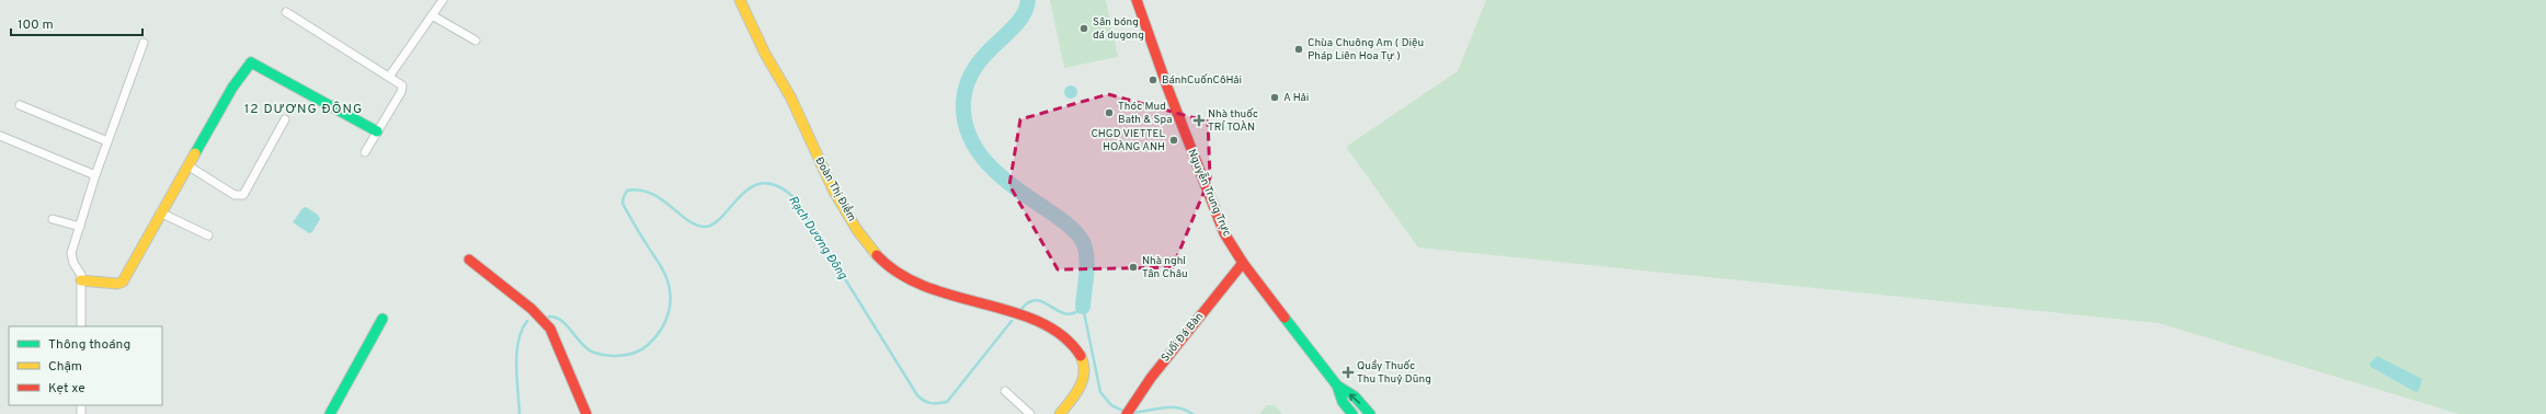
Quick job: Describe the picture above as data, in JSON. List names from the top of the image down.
{
  "streets": {
    "street": ["Đoàn Thị Điểm", "Nguyễn Trung Trực", "Suối Đá Bàn"]
  },
  "crossings": [
    ["Nguyễn Trung Trực", "Suối Đá Bàn"]
  ],
  "districts": ["12 DƯƠNG ĐÔNG"],
  "water": ["Rạch Dương Đông"],
  "places": {
    "other": [
      "Sân bóng đá dugong",
      "Chùa Chuông Am ( Diệu Pháp Liên Hoa Tự )",
      "BánhCuốnCôHải",
      "A Hải",
      "Thóc Mud Bath & Spa",
      "CHGD VIETTEL HOÀNG ANH",
      "Nhà nghỉ Tân Châu"
    ],
    "health": ["Nhà thuốc TRÍ TOÀN", "Quầy Thuốc Thu Thuỷ Dũng"]
  },
  "legend": ["Thông thoáng", "Chậm", "Kẹt xe"],
  "scale_bar": "100 m"
}
